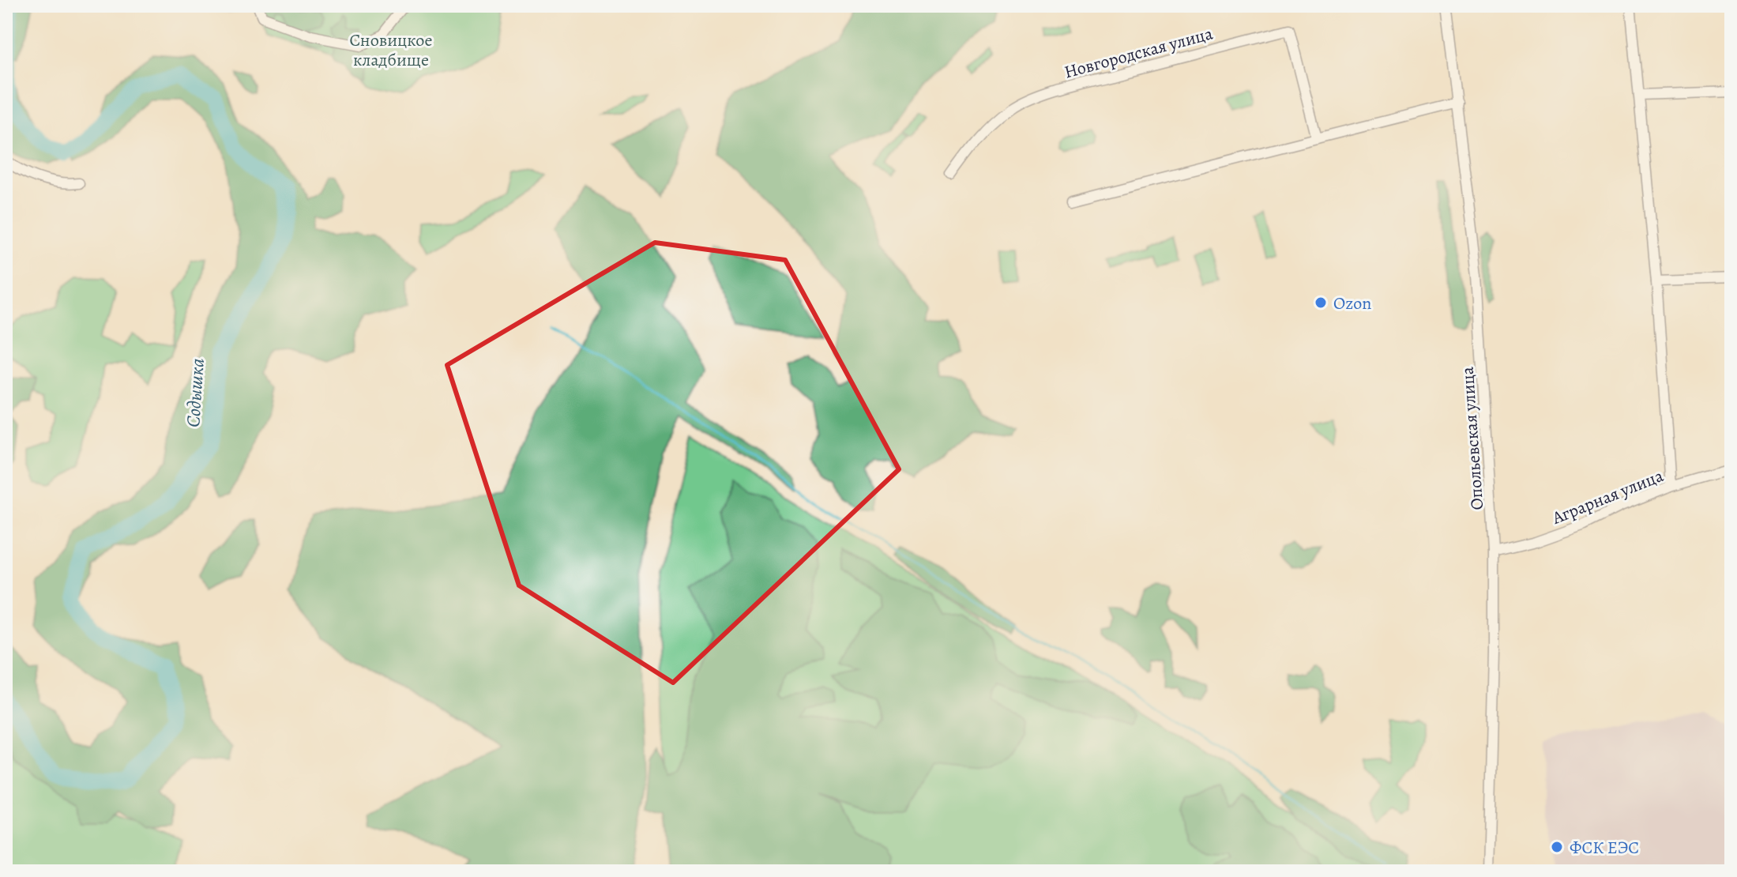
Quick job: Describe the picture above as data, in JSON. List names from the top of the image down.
{
  "streets": {
    "street": ["Новгородская улица", "Опольевская улица", "Аграрная улица"]
  },
  "crossings": [
    ["Опольевская улица", "Аграрная улица"]
  ],
  "water": ["Содышка"],
  "parks": ["Сновицкое кладбище"],
  "places": ["Ozon", "ФСК ЕЭС"]
}
